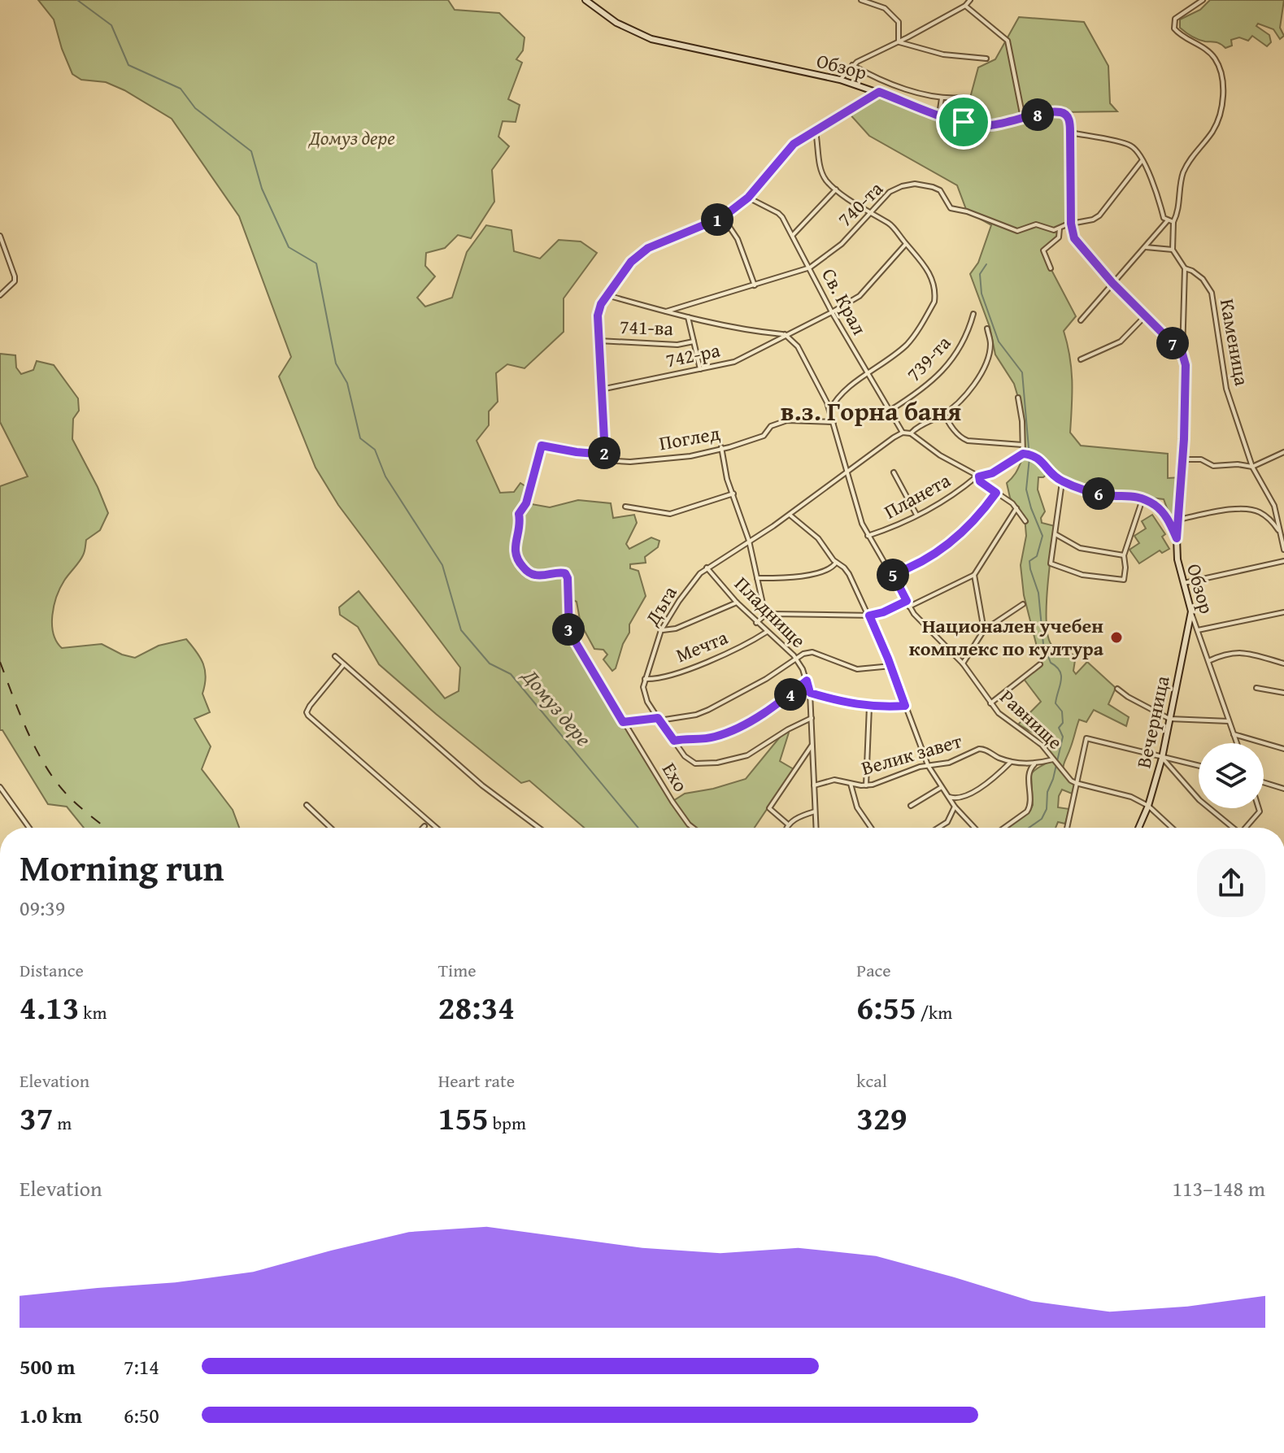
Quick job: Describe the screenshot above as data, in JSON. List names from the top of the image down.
{
  "streets": {
    "street": [
      "Обзор",
      "740-та",
      "Св. Крал",
      "741-ва",
      "Каменица",
      "742-ра",
      "739-та",
      "Поглед",
      "Планета",
      "Дъга",
      "Пладнище",
      "Мечта",
      "Равнище",
      "Вечерница",
      "Велик завет",
      "Ехо"
    ]
  },
  "crossings": [
    ["Обзор", "Вечерница"],
    ["740-та", "Св. Крал"],
    ["Св. Крал", "742-ра"],
    ["Св. Крал", "739-та"],
    ["Св. Крал", "Дъга"],
    ["742-ра", "Равнище"],
    ["Поглед", "Равнище"],
    ["Поглед", "Ехо"],
    ["Планета", "Равнище"],
    ["Дъга", "Пладнище"],
    ["Дъга", "Мечта"],
    ["Дъга", "Равнище"],
    ["Пладнище", "Мечта"],
    ["Пладнище", "Велик завет"],
    ["Равнище", "Велик завет"]
  ],
  "districts": ["в.з. Горна баня"],
  "water": ["Домуз дере"],
  "parks": ["Домуз дере"],
  "places": ["Национален учебен комплекс по култура"],
  "page": {
    "pins": [
      "8",
      "1",
      "7",
      "2",
      "6",
      "5",
      "3",
      "4"
    ],
    "heading": ["Morning run", "09:39"],
    "stats": [
      ["Distance", "4.13 km"],
      ["Time", "28:34"],
      ["Pace", "6:55 /km"],
      ["Elevation", "37 m"],
      ["Heart rate", "155 bpm"],
      ["kcal", "329"]
    ],
    "chart": ["Elevation", "113–148 m"],
    "list": [
      {
        "name": "500 m",
        "note": "7:14"
      },
      {
        "name": "1.0 km",
        "note": "6:50"
      }
    ]
  }
}
